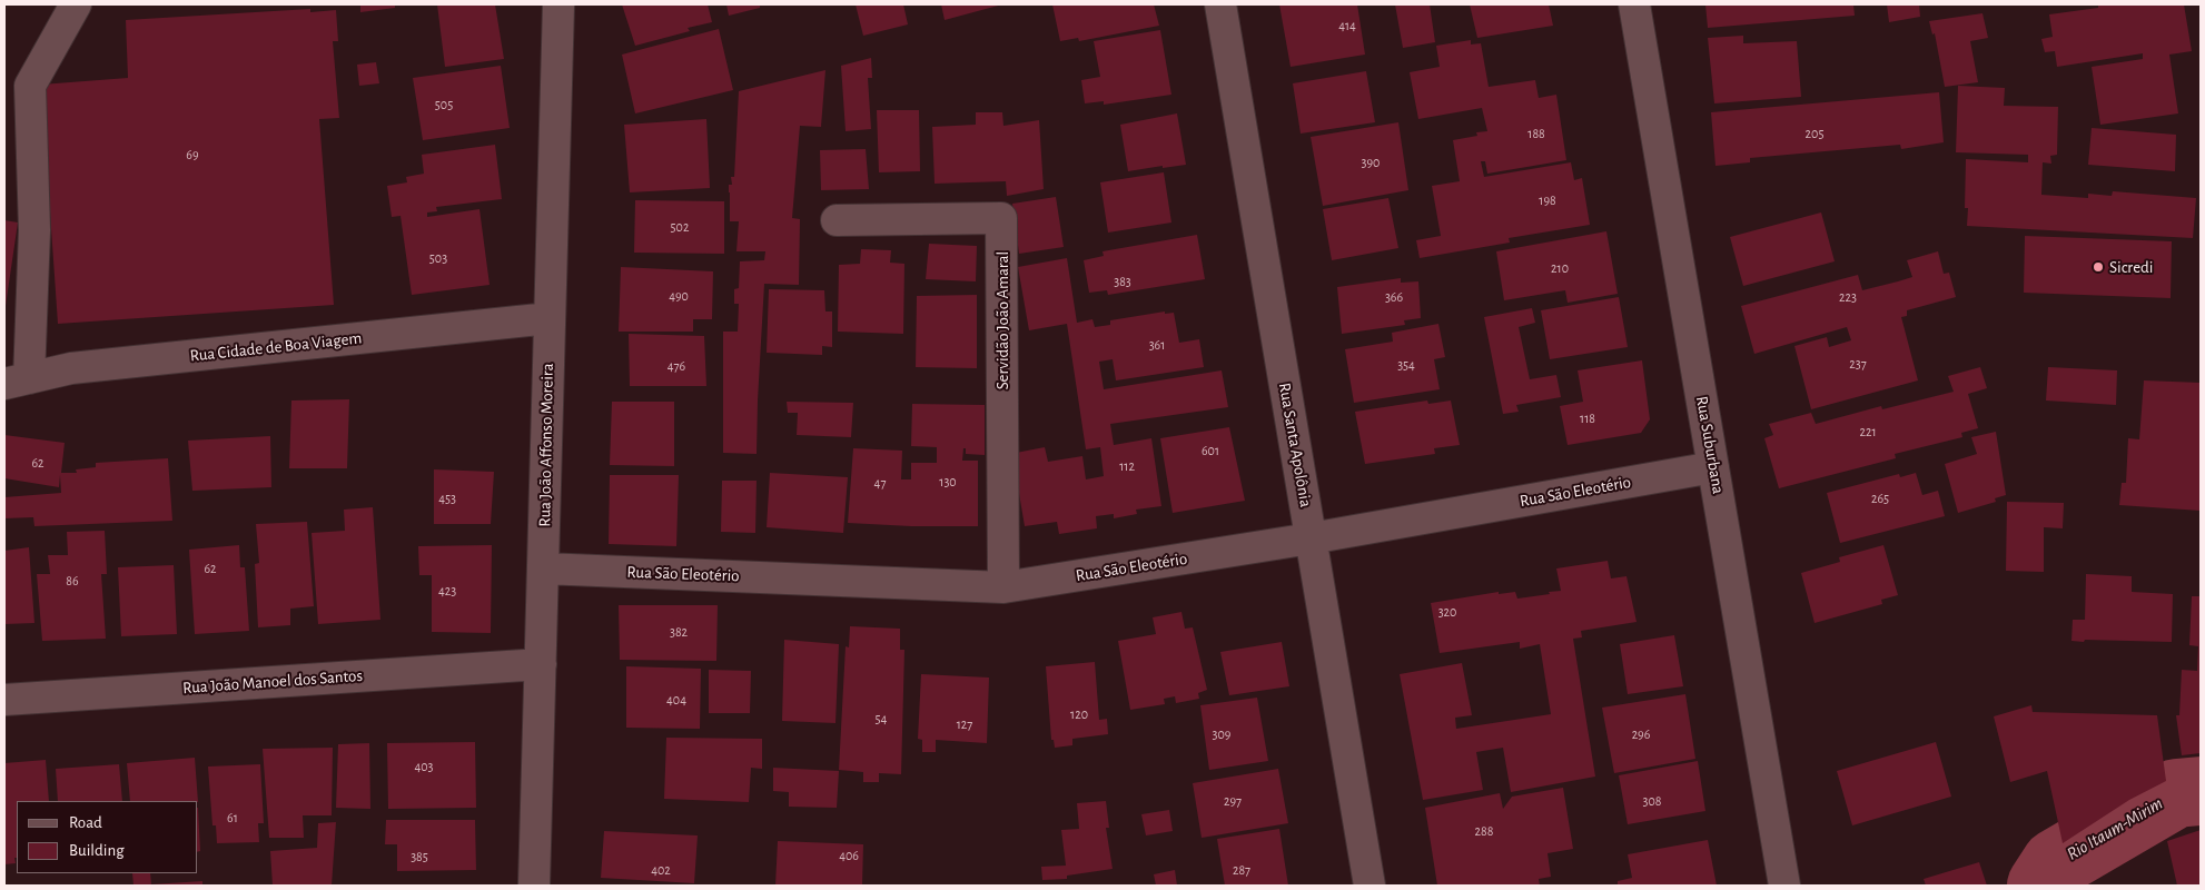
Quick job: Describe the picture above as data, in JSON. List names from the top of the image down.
{
  "streets": {
    "street": [
      "Servidão João Amaral",
      "Rua Cidade de Boa Viagem",
      "Rua João Affonso Moreira",
      "Rua Santa Apolônia",
      "Rua Suburbana",
      "Rua São Eleotério",
      "Rua João Manoel dos Santos"
    ]
  },
  "crossings": [
    ["Servidão João Amaral", "Rua São Eleotério"],
    ["Rua Cidade de Boa Viagem", "Rua João Affonso Moreira"],
    ["Rua João Affonso Moreira", "Rua São Eleotério"],
    ["Rua João Affonso Moreira", "Rua João Manoel dos Santos"],
    ["Rua Santa Apolônia", "Rua São Eleotério"],
    ["Rua Suburbana", "Rua São Eleotério"]
  ],
  "water": ["Rio Itaum-Mirim"],
  "places": ["Sicredi"],
  "house_numbers": [
    "414",
    "505",
    "188",
    "205",
    "69",
    "390",
    "198",
    "502",
    "503",
    "210",
    "383",
    "490",
    "366",
    "223",
    "361",
    "237",
    "354",
    "476",
    "118",
    "221",
    "601",
    "62",
    "112",
    "130",
    "47",
    "453",
    "265",
    "62",
    "86",
    "423",
    "320",
    "382",
    "404",
    "120",
    "54",
    "127",
    "309",
    "296",
    "403",
    "297",
    "308",
    "61",
    "288",
    "406",
    "385",
    "402",
    "287"
  ],
  "legend": ["Road", "Building"]
}
